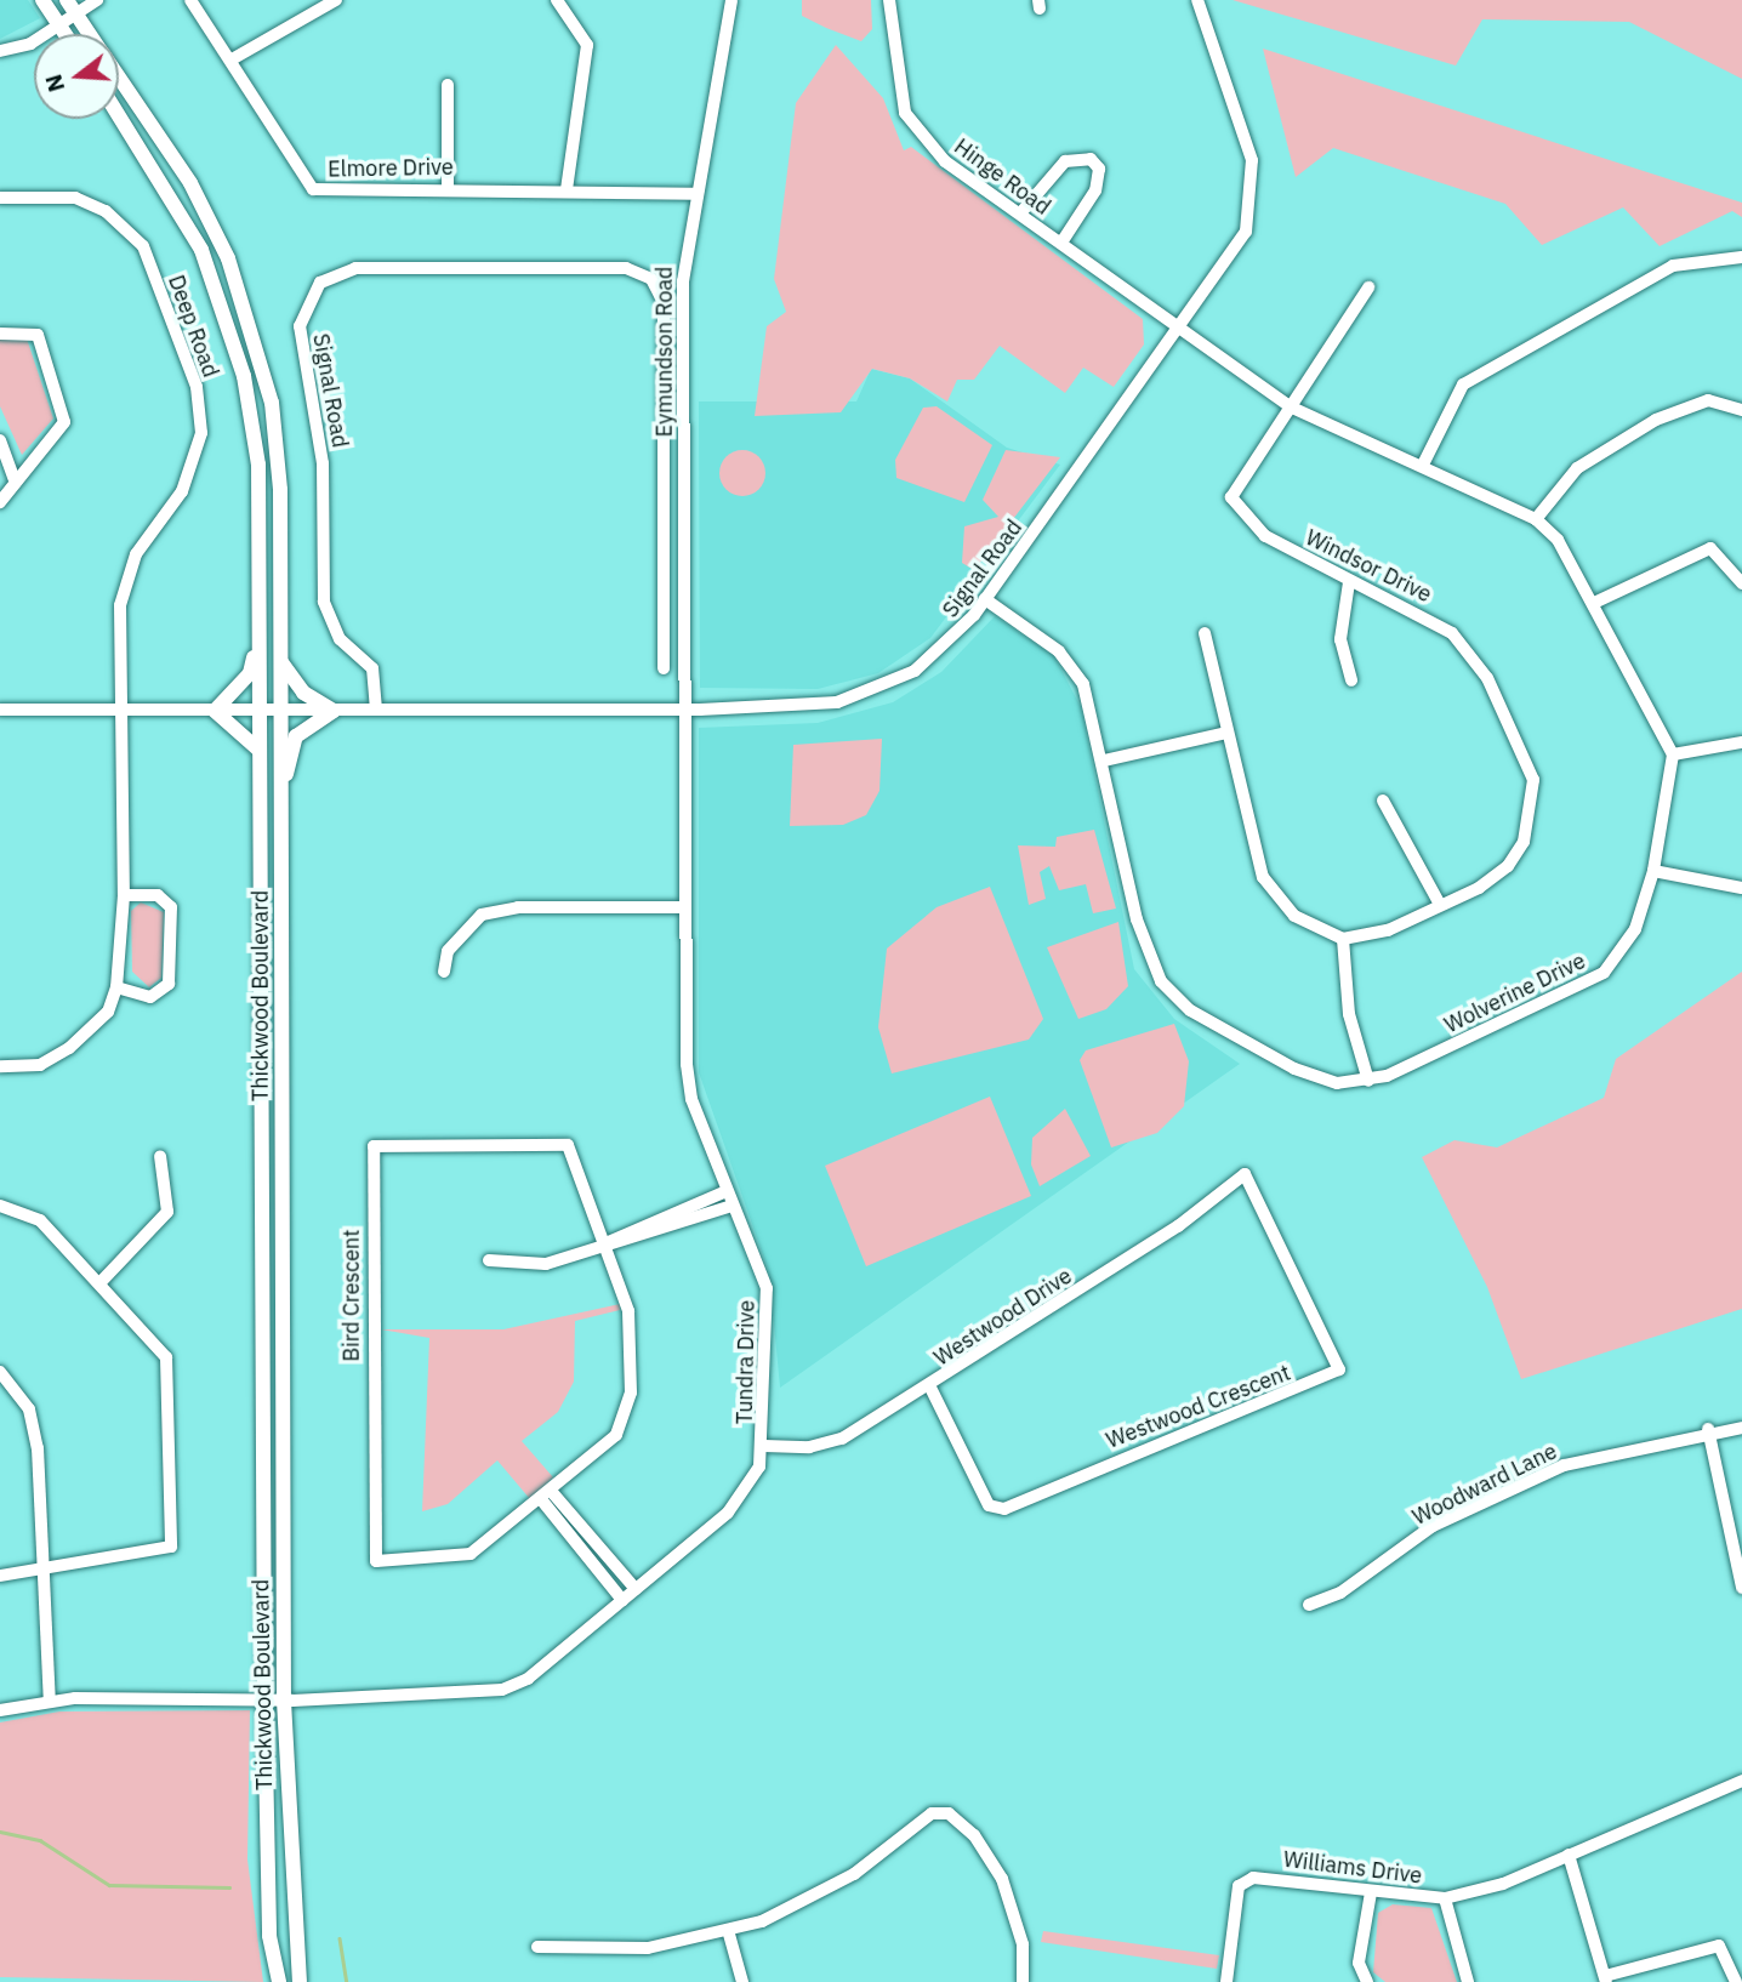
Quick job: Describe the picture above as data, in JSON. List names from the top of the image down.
{
  "streets": {
    "main road": ["Thickwood Boulevard"],
    "street": [
      "Elmore Drive",
      "Hinge Road",
      "Deep Road",
      "Eymundson Road",
      "Signal Road",
      "Windsor Drive",
      "Wolverine Drive",
      "Bird Crescent",
      "Westwood Drive",
      "Tundra Drive",
      "Westwood Crescent",
      "Woodward Lane",
      "Williams Drive"
    ]
  },
  "crossings": [
    ["Elmore Drive", "Eymundson Road"],
    ["Hinge Road", "Signal Road"],
    ["Deep Road", "Signal Road"],
    ["Eymundson Road", "Signal Road"],
    ["Eymundson Road", "Tundra Drive"],
    ["Signal Road", "Wolverine Drive"],
    ["Signal Road", "Thickwood Boulevard"],
    ["Signal Road", "Tundra Drive"],
    ["Thickwood Boulevard", "Tundra Drive"],
    ["Westwood Drive", "Tundra Drive"],
    ["Westwood Drive", "Westwood Crescent"]
  ],
  "north": "left"
}
